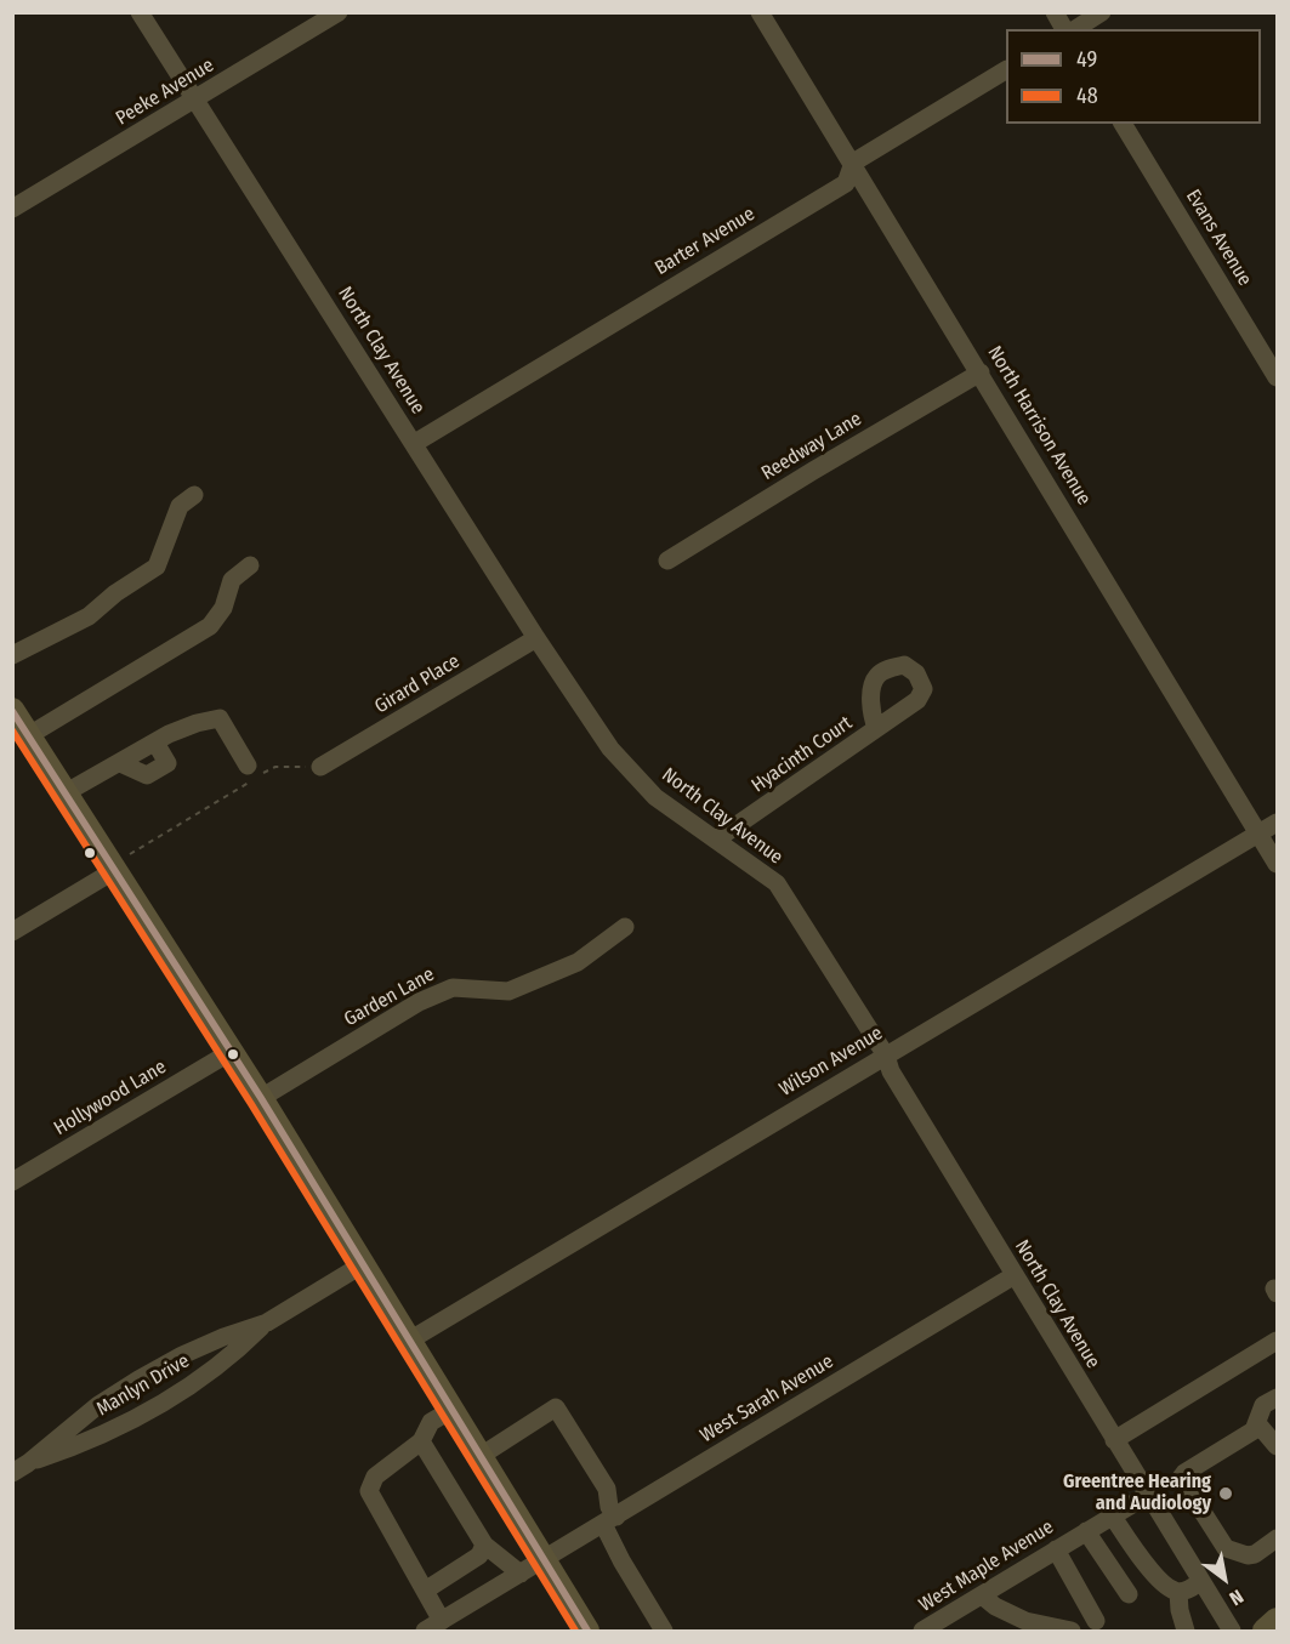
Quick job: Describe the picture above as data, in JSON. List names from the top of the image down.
{
  "streets": {
    "street": [
      "Peeke Avenue",
      "Evans Avenue",
      "Barter Avenue",
      "North Clay Avenue",
      "North Harrison Avenue",
      "Reedway Lane",
      "Girard Place",
      "Hyacinth Court",
      "Garden Lane",
      "Wilson Avenue",
      "Hollywood Lane",
      "Manlyn Drive",
      "West Sarah Avenue",
      "West Maple Avenue"
    ]
  },
  "crossings": [
    ["Peeke Avenue", "North Clay Avenue"],
    ["Barter Avenue", "North Clay Avenue"],
    ["Barter Avenue", "North Harrison Avenue"],
    ["North Clay Avenue", "Girard Place"],
    ["North Clay Avenue", "Hyacinth Court"],
    ["North Clay Avenue", "Wilson Avenue"],
    ["North Clay Avenue", "West Sarah Avenue"],
    ["North Clay Avenue", "West Maple Avenue"],
    ["North Harrison Avenue", "Reedway Lane"],
    ["North Harrison Avenue", "Wilson Avenue"]
  ],
  "places": ["Greentree Hearing and Audiology"],
  "lines": ["transit line 49", "transit line 48"],
  "legend": ["49", "48"],
  "north": "bottom right"
}
